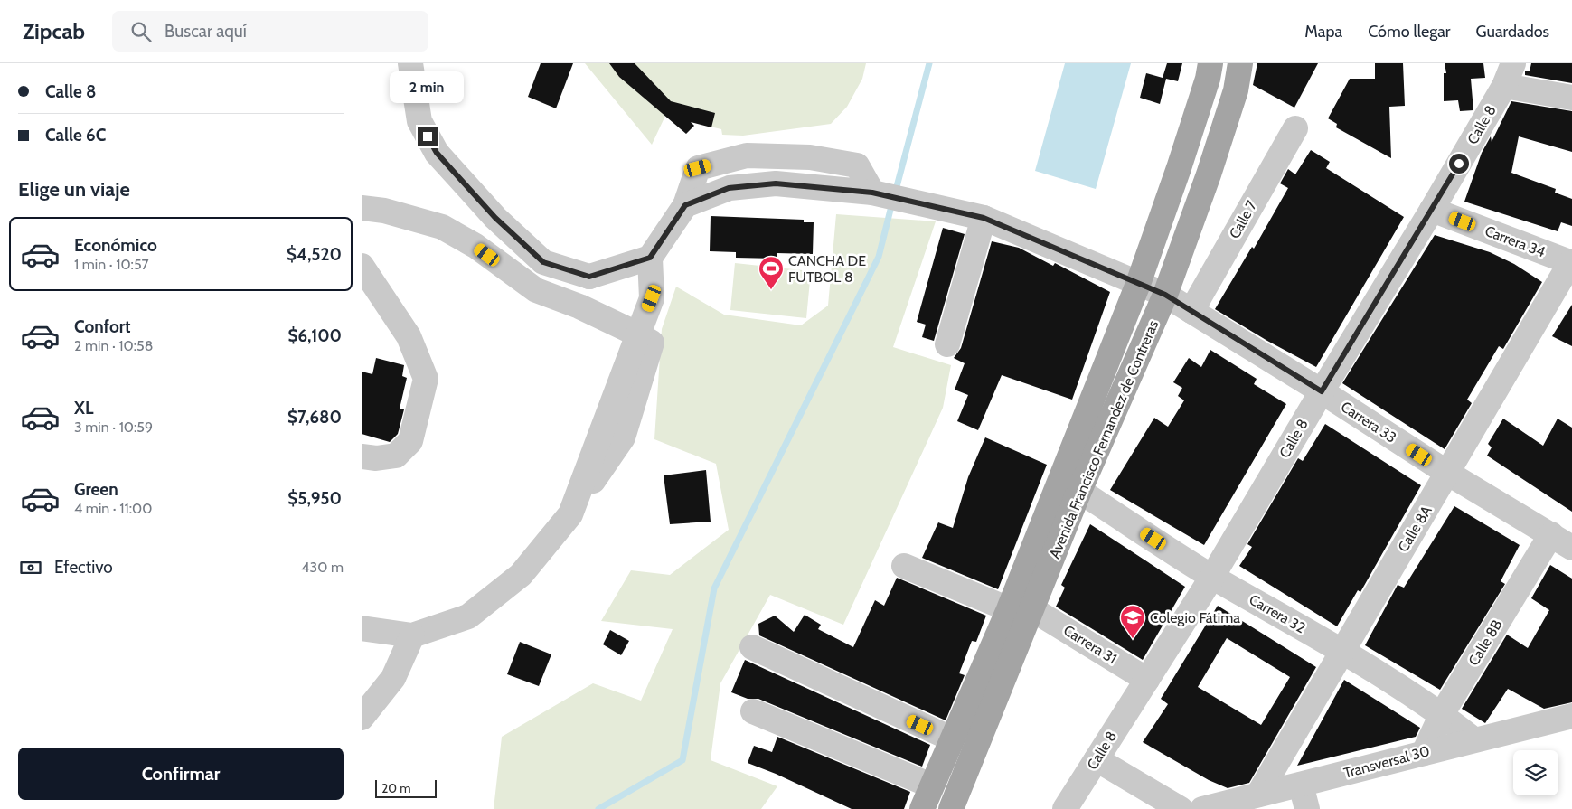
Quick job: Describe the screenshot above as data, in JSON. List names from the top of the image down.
{
  "streets": {
    "main road": ["Avenida Francisco Fernandez de Contreras"],
    "street": [
      "Calle 8",
      "Calle 7",
      "Carrera 34",
      "Carrera 33",
      "Calle 8A",
      "Carrera 32",
      "Calle 8B",
      "Carrera 31",
      "Transversal 30"
    ]
  },
  "crossings": [
    ["Calle 8", "Carrera 34"],
    ["Calle 8", "Carrera 33"],
    ["Calle 8", "Carrera 32"],
    ["Calle 8", "Carrera 31"],
    ["Calle 7", "Carrera 33"],
    ["Carrera 34", "Calle 8A"],
    ["Carrera 33", "Avenida Francisco Fernandez de Contreras"],
    ["Carrera 33", "Calle 8A"],
    ["Carrera 33", "Calle 8B"],
    ["Avenida Francisco Fernandez de Contreras", "Carrera 32"],
    ["Avenida Francisco Fernandez de Contreras", "Carrera 31"],
    ["Calle 8A", "Carrera 32"],
    ["Calle 8A", "Transversal 30"],
    ["Carrera 32", "Calle 8B"],
    ["Carrera 32", "Transversal 30"],
    ["Calle 8B", "Transversal 30"]
  ],
  "places": {
    "sports": ["CANCHA DE FUTBOL 8"],
    "school or university": ["Colegio Fátima"]
  },
  "scale_bar": "20 m",
  "page": {
    "header": "Zipcab",
    "search": "Buscar aquí",
    "nav": ["Mapa", "Cómo llegar", "Guardados"],
    "banner": ["Calle 8", "Calle 6C"],
    "bubble": "2 min",
    "heading": "Elige un viaje",
    "list": [
      {
        "name": "Económico",
        "note": "1 min · 10:57",
        "value": "$4,520"
      },
      {
        "name": "Confort",
        "note": "2 min · 10:58",
        "value": "$6,100"
      },
      {
        "name": "XL",
        "note": "3 min · 10:59",
        "value": "$7,680"
      },
      {
        "name": "Green",
        "note": "4 min · 11:00",
        "value": "$5,950"
      }
    ],
    "pay": ["Efectivo", "430 m"],
    "buttons": "Confirmar",
    "scale": "20 m"
  }
}
